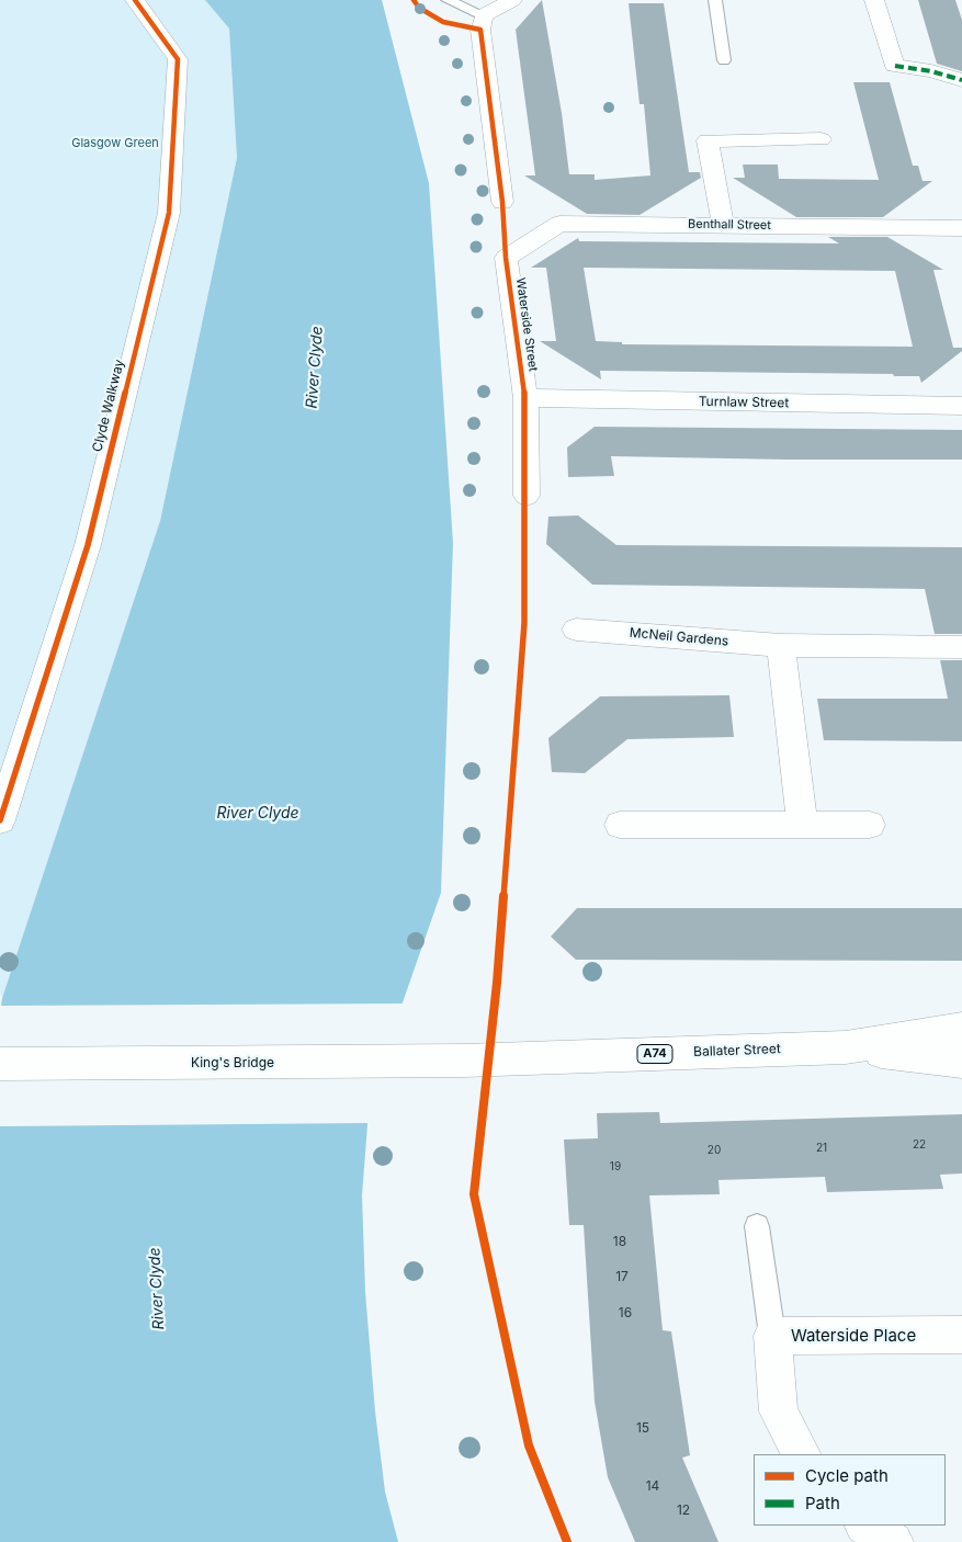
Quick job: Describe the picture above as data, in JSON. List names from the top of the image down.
{
  "streets": {
    "street": [
      "Benthall Street",
      "Waterside Street",
      "Turnlaw Street",
      "Clyde Walkway",
      "McNeil Gardens",
      "Ballater Street",
      "A74",
      "King's Bridge",
      "Waterside Place"
    ]
  },
  "crossings": [
    ["Benthall Street", "Waterside Street"],
    ["Waterside Street", "Turnlaw Street"],
    ["Ballater Street", "King's Bridge"]
  ],
  "water": ["River Clyde"],
  "parks": ["Glasgow Green"],
  "house_numbers": [
    "22",
    "21",
    "20",
    "19",
    "18",
    "17",
    "16",
    "15",
    "14",
    "12"
  ],
  "legend": ["Cycle path", "Path"]
}
